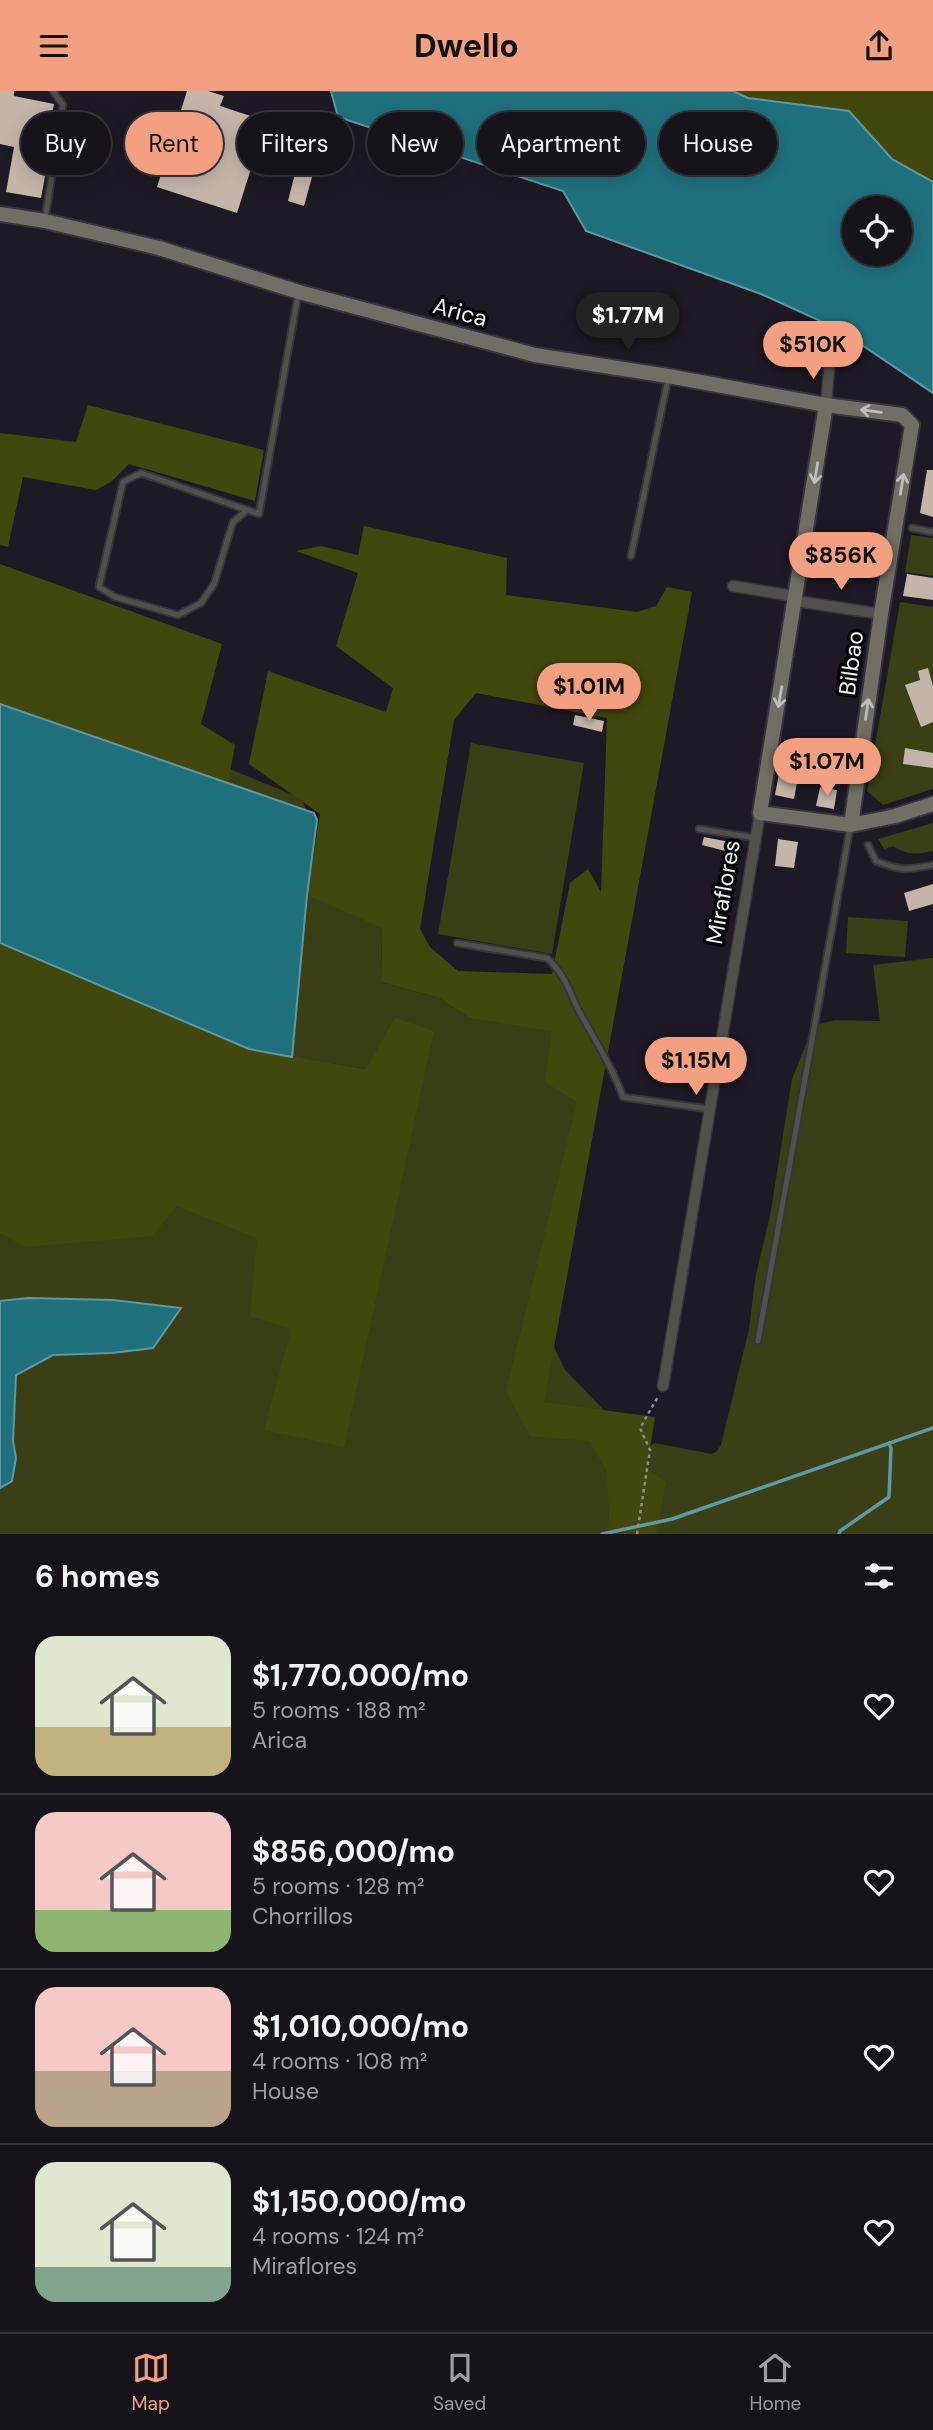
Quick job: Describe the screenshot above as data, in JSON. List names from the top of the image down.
{
  "streets": {
    "main road": ["Arica", "Bilbao", "Miraflores"]
  },
  "crossings": [
    ["Arica", "Bilbao"],
    ["Arica", "Miraflores"]
  ],
  "one_way": ["Bilbao", "Miraflores"],
  "page": {
    "header": "Dwello",
    "chip": [
      "Buy",
      "Rent",
      "Filters",
      "New",
      "Apartment",
      "House"
    ],
    "price": [
      "$1.77M",
      "$510K",
      "$856K",
      "$1.01M",
      "$1.07M",
      "$1.15M"
    ],
    "heading": "6 homes",
    "list": [
      {
        "name": "$1,770,000/mo",
        "note": "5 rooms · 188 m² · Arica"
      },
      {
        "name": "$856,000/mo",
        "note": "5 rooms · 128 m² · Chorrillos"
      },
      {
        "name": "$1,010,000/mo",
        "note": "4 rooms · 108 m² · House"
      },
      {
        "name": "$1,150,000/mo",
        "note": "4 rooms · 124 m² · Miraflores"
      }
    ],
    "tabs": ["Map", "Saved", "Home"]
  }
}
